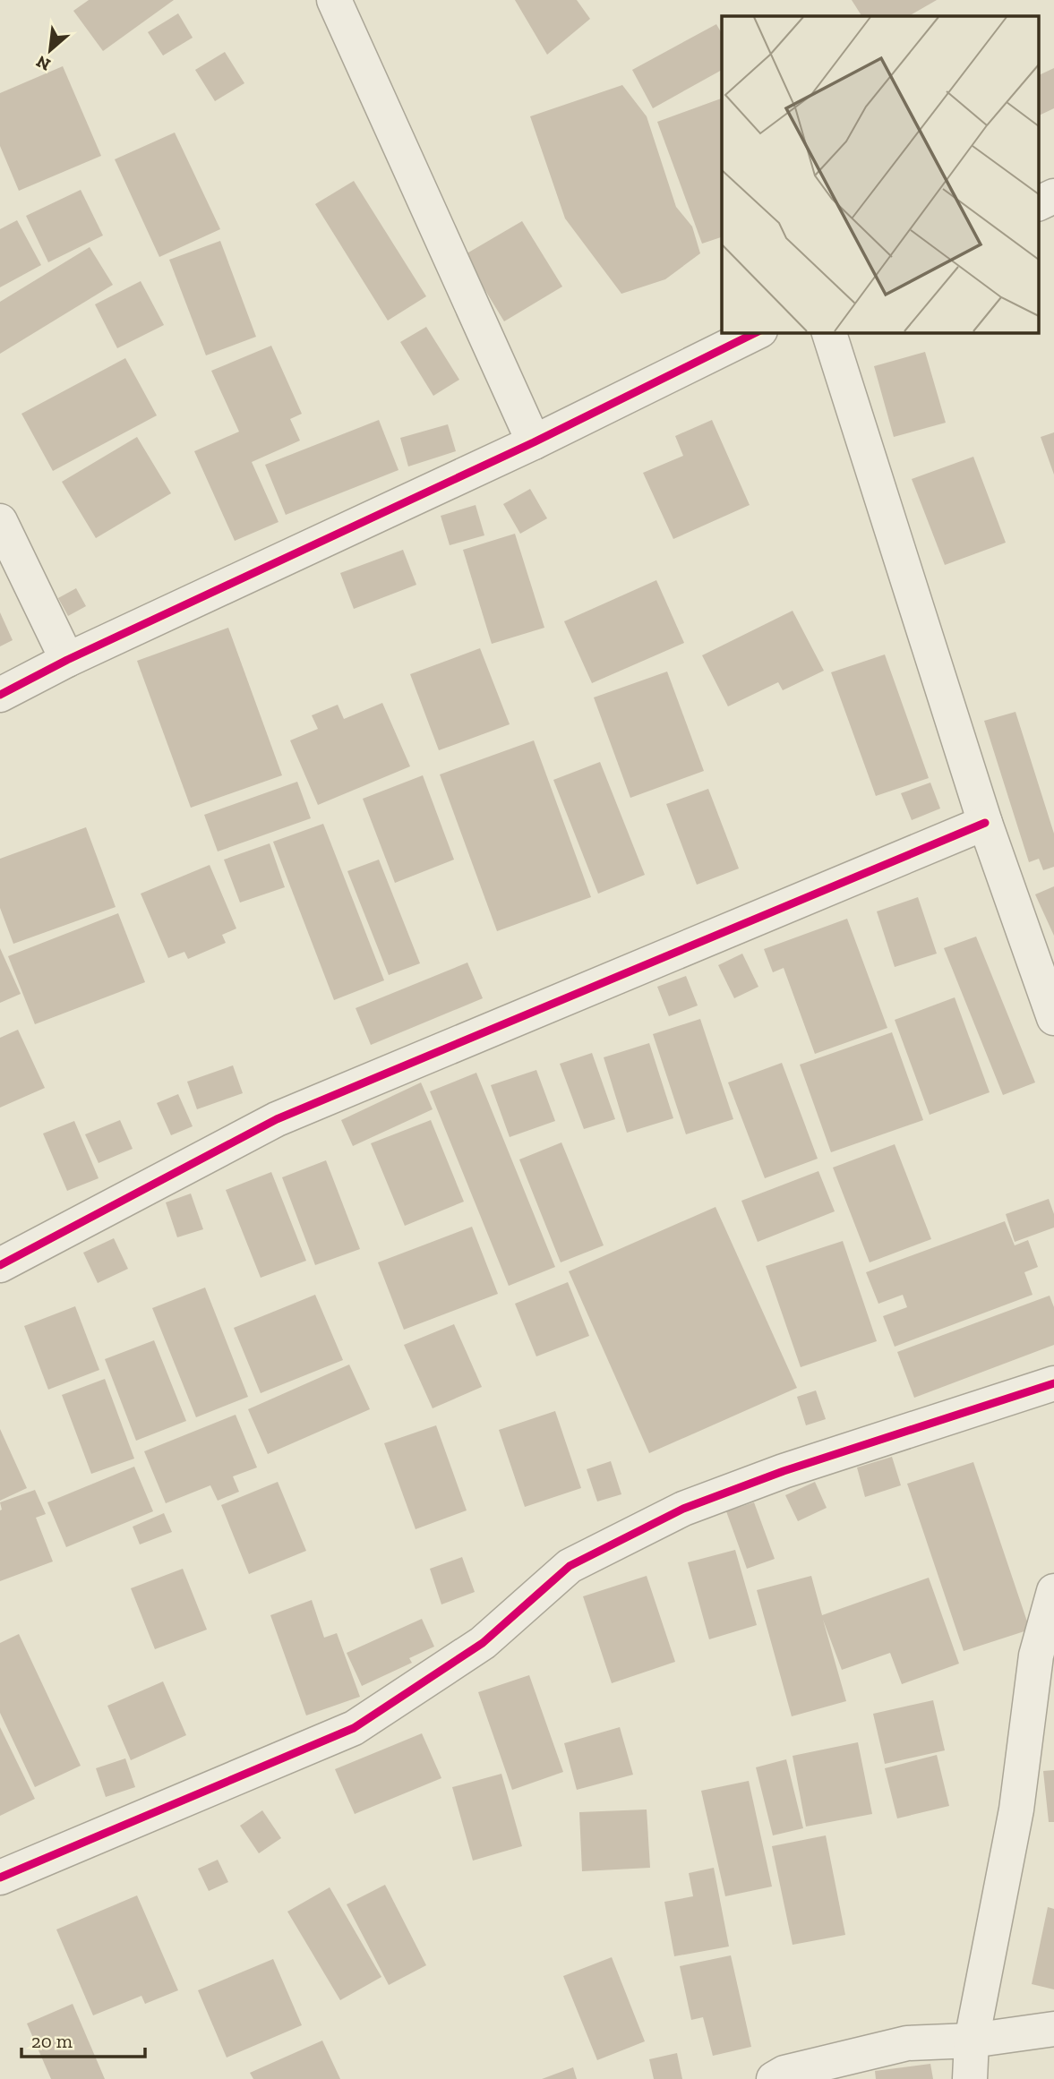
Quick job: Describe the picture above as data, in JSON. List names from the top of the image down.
{
  "scale_bar": "20 m",
  "north": "bottom left"
}
